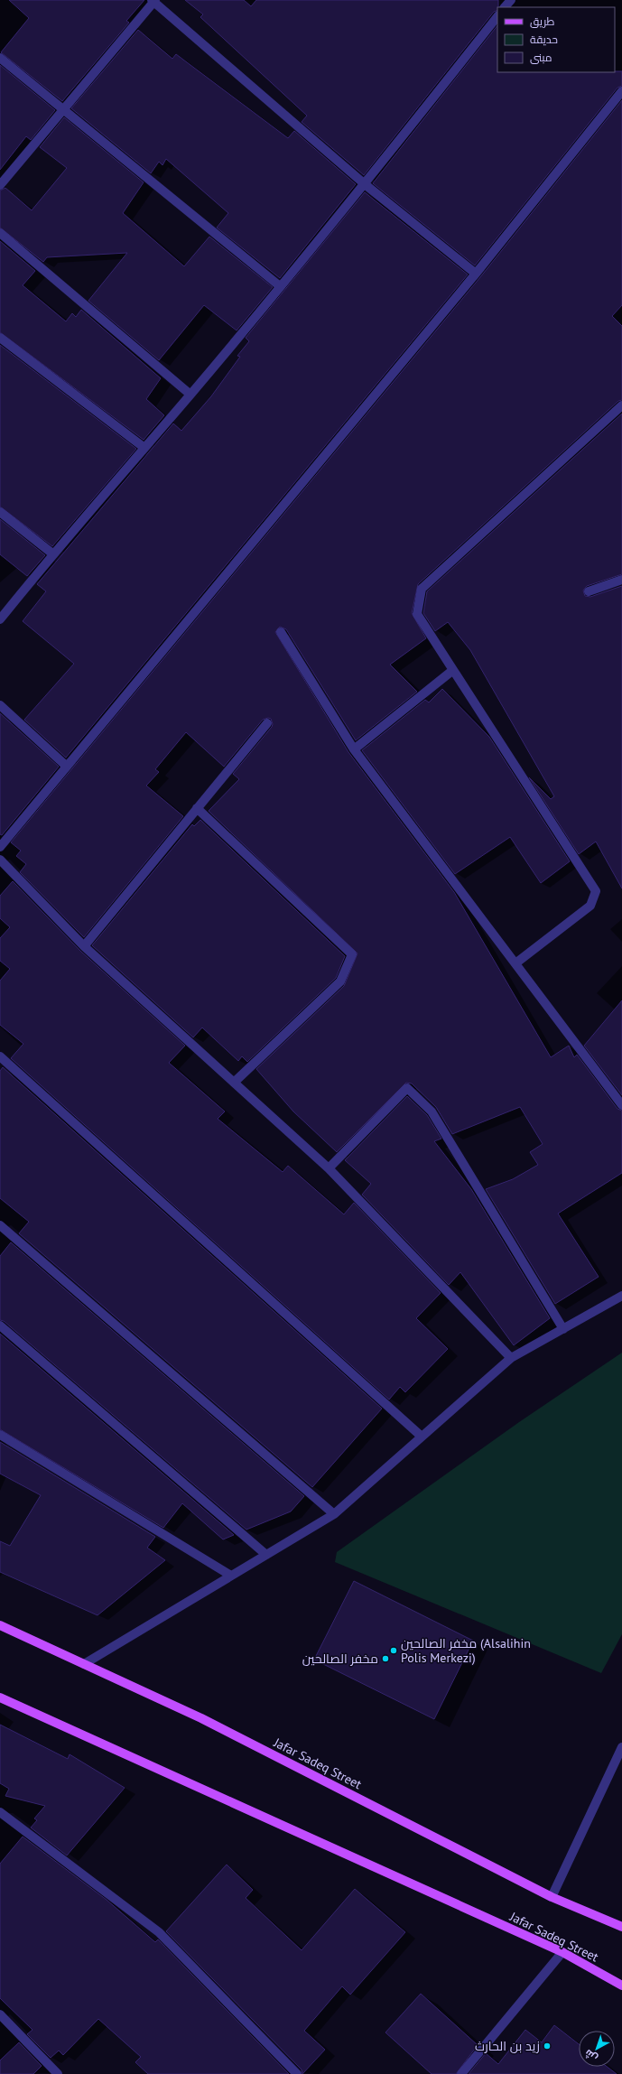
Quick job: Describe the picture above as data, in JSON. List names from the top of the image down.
{
  "streets": {
    "main road": ["Jafar Sadeq Street"]
  },
  "places": ["مخفر الصالحين (Alsalihin Polis Merkezi)", "مخفر الصالحين", "زيد بن الحارث"],
  "legend": ["طريق", "حديقة", "مبنى"],
  "north": "bottom left"
}
